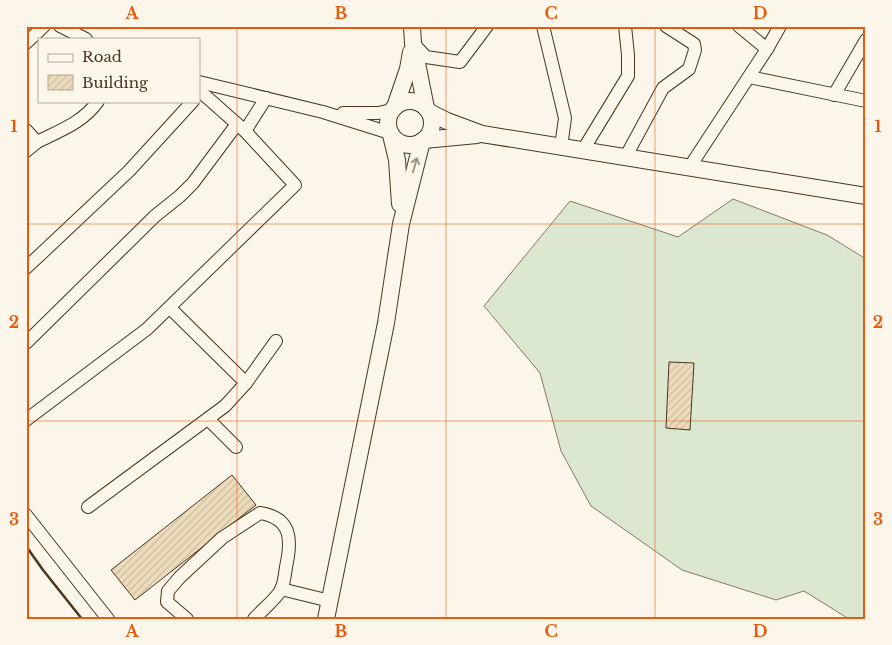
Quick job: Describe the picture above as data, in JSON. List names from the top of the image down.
{
  "legend": ["Road", "Building"],
  "grid": {
    "columns": [
      "A",
      "B",
      "C",
      "D"
    ],
    "rows": ["1", "2", "3"]
  }
}
